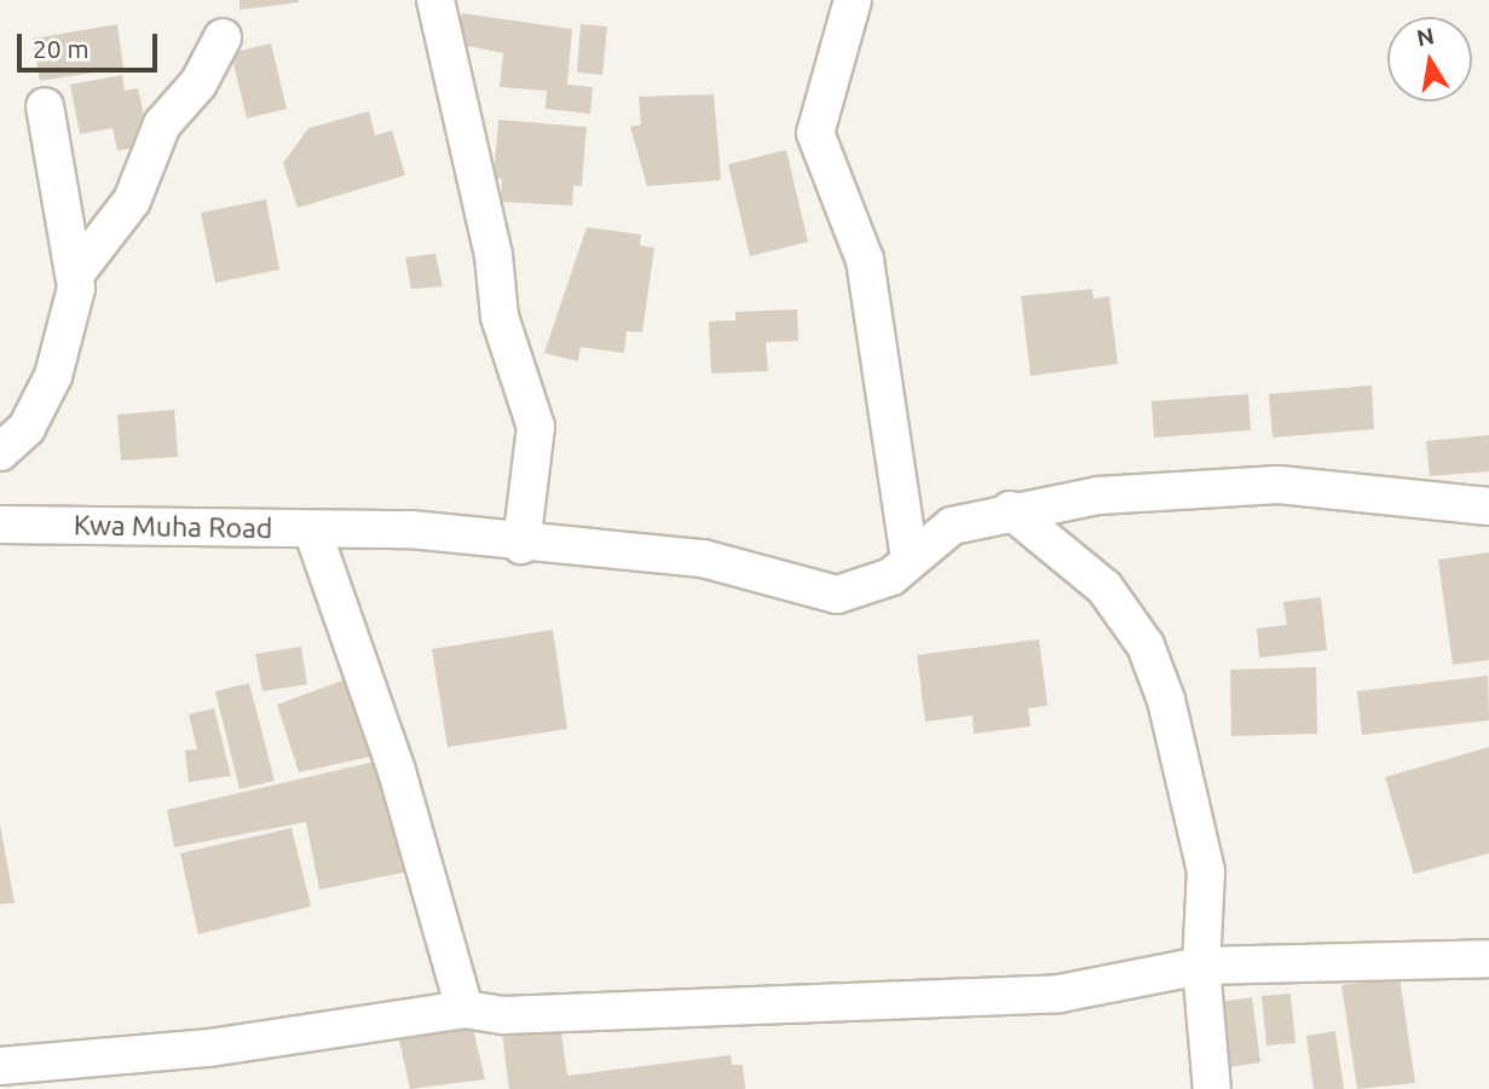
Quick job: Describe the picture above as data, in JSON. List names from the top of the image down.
{
  "streets": {
    "street": ["Kwa Muha Road"]
  },
  "scale_bar": "20 m",
  "north": "top"
}
